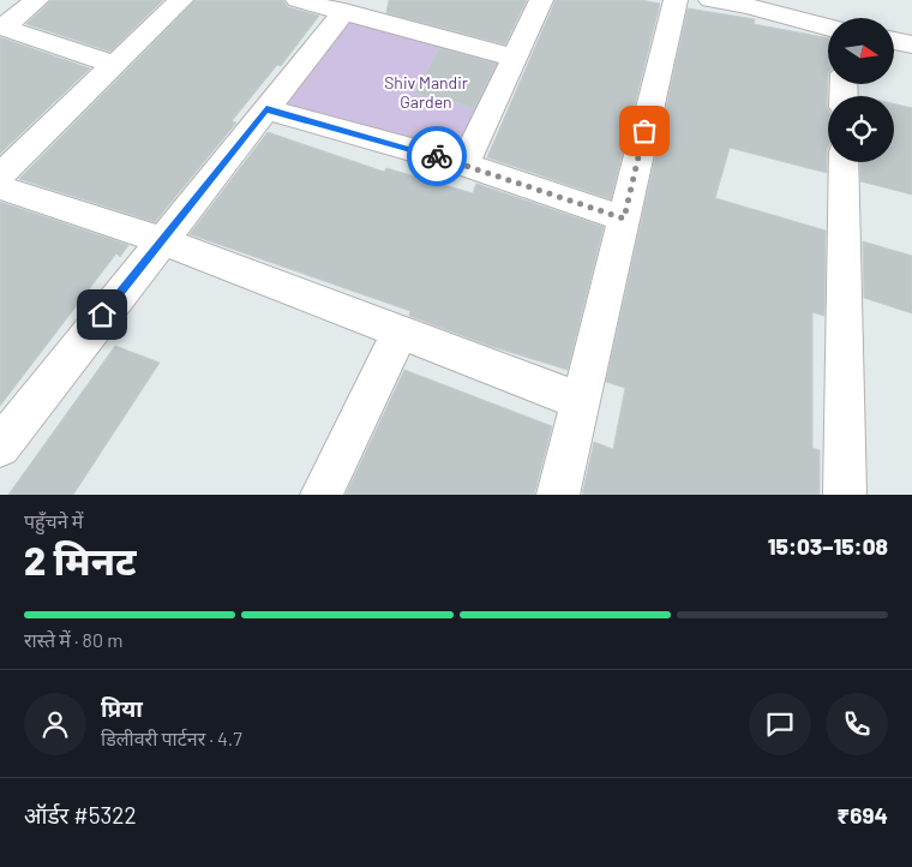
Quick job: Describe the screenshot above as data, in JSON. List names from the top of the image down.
{
  "parks": ["Shiv Mandir Garden"],
  "north": "right",
  "page": {
    "heading": ["2 मिनट", "पहुँचने में", "15:03–15:08"],
    "panel": [
      "प्रिया",
      "डिलीवरी पार्टनर · 4.7",
      "ऑर्डर #5322",
      "₹694"
    ],
    "bar": "रास्ते में · 80 m"
  }
}
